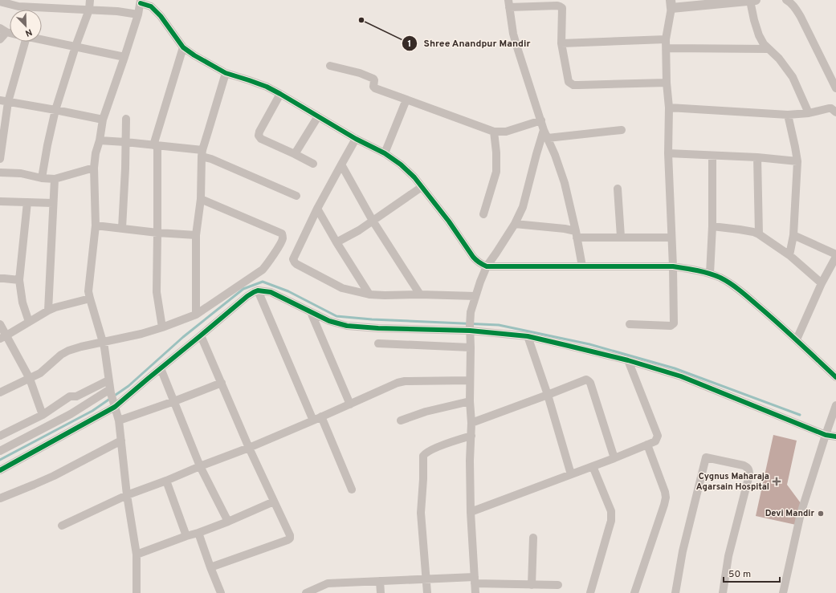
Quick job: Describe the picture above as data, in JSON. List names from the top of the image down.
{
  "places": {
    "other": ["Shree Anandpur Mandir", "Devi Mandir"],
    "health": ["Cygnus Maharaja Agarsain Hospital"]
  },
  "scale_bar": "50 m",
  "north": "bottom right"
}
